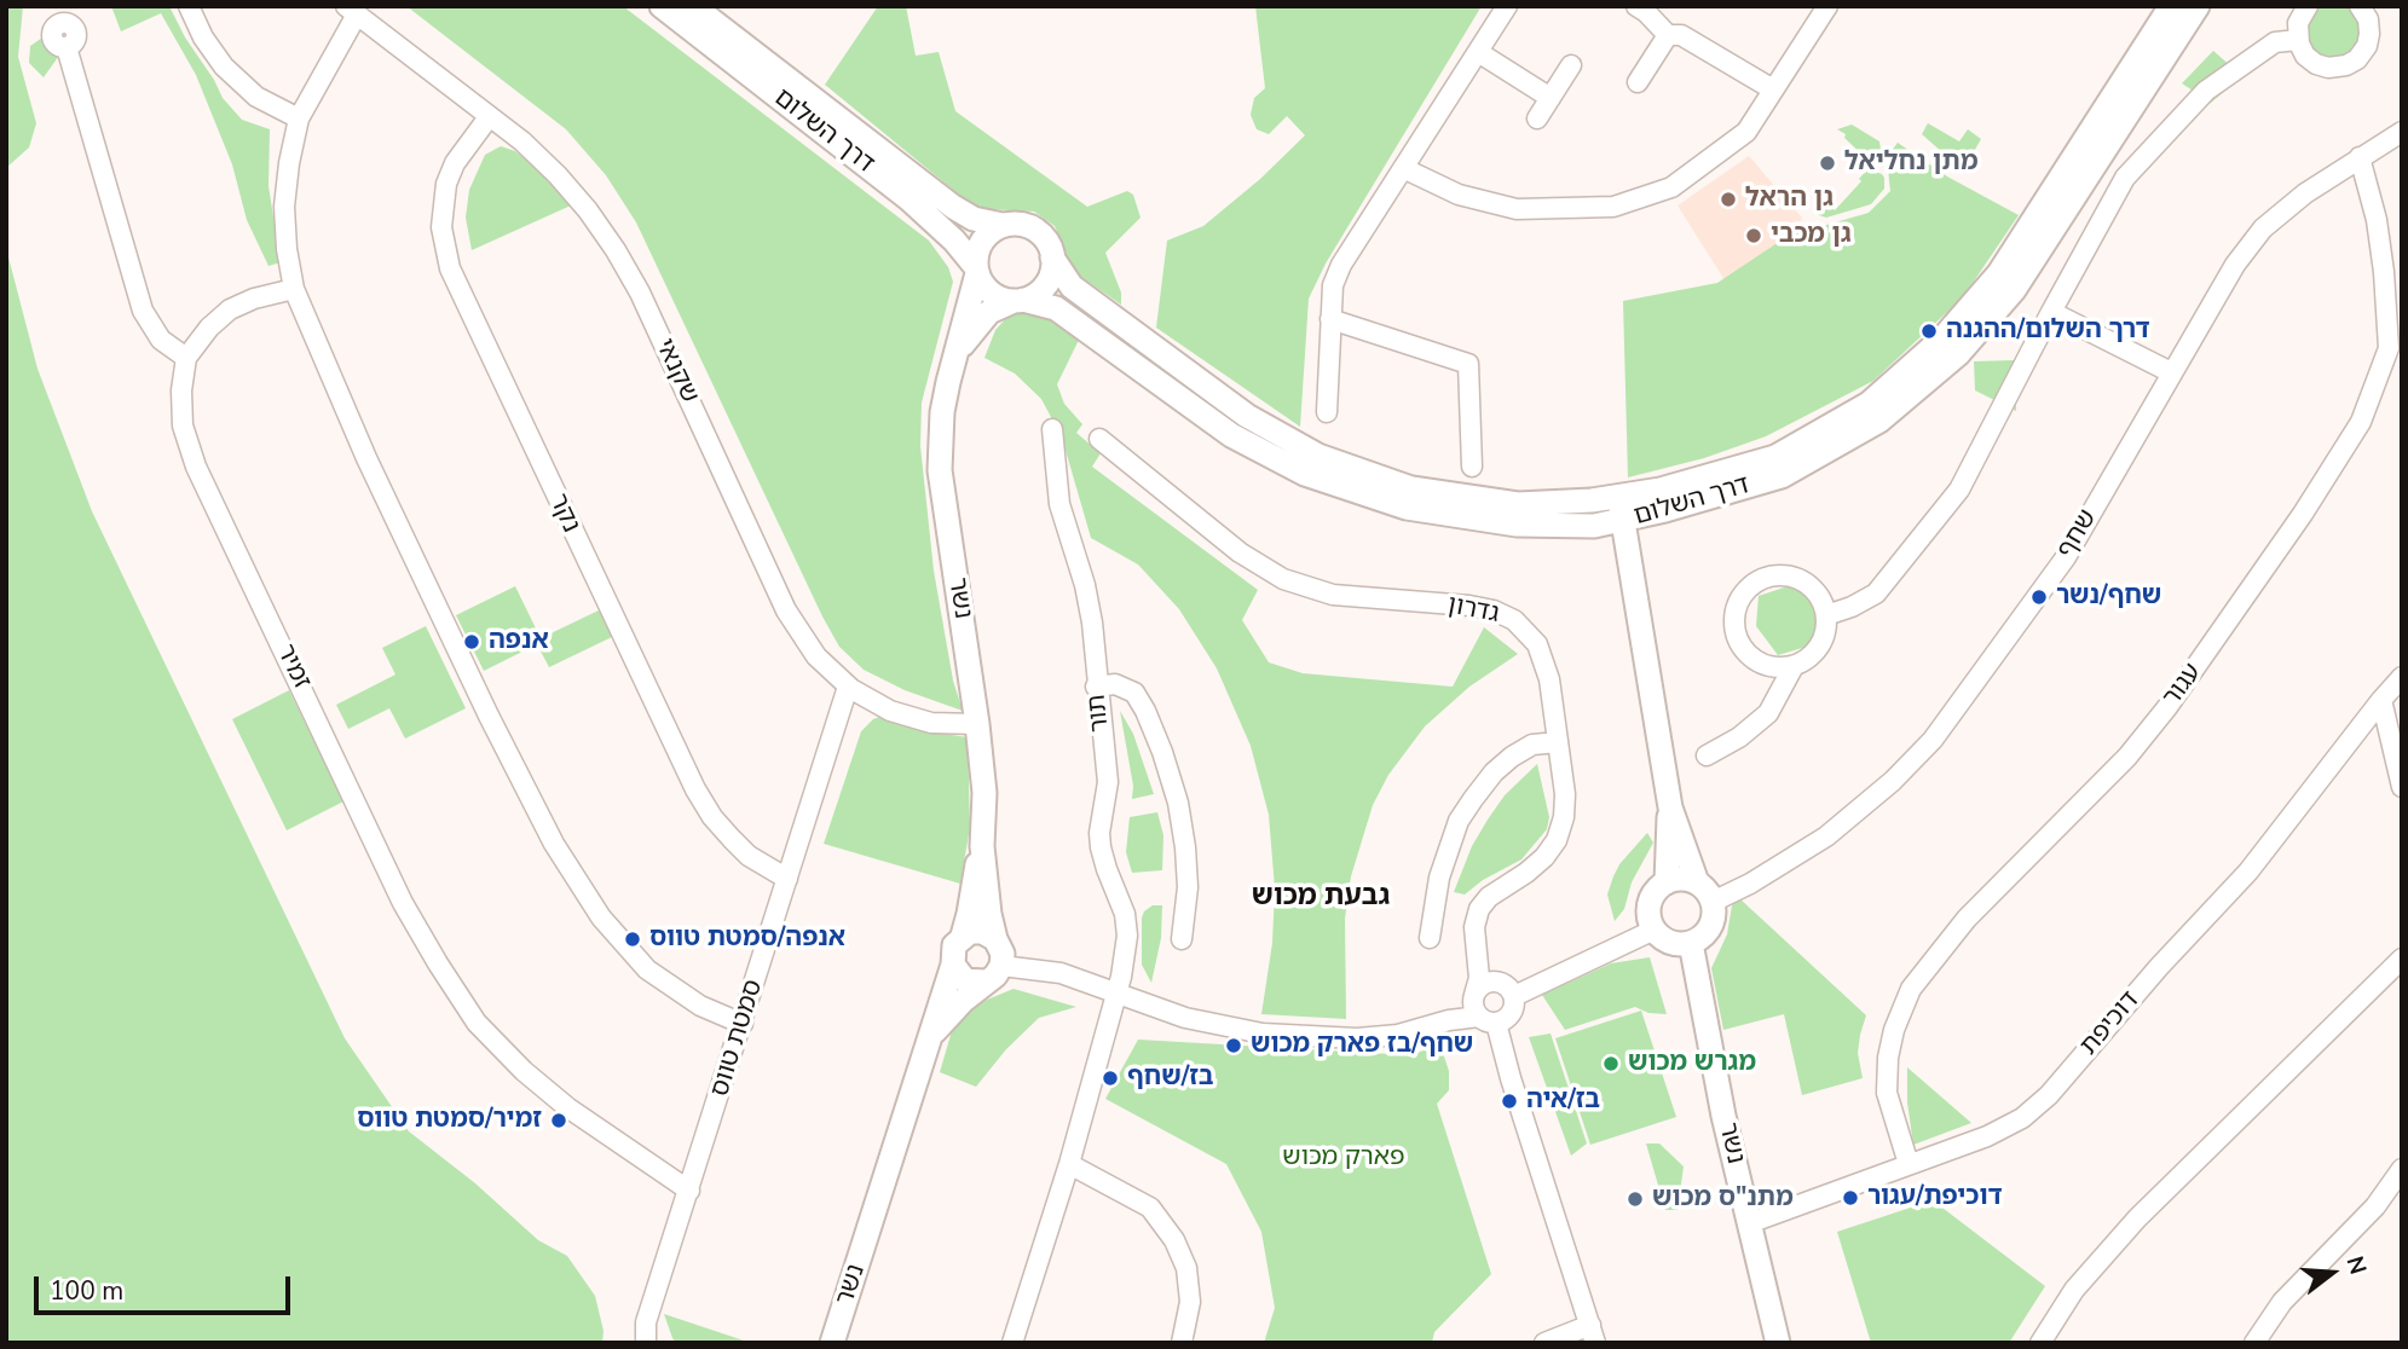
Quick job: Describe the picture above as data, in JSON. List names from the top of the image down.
{
  "streets": {
    "street": [
      "דרך השלום",
      "שקנאי",
      "נקר",
      "שחף",
      "נשר",
      "גדרון",
      "זמיר",
      "עגור",
      "תור",
      "דוכיפת",
      "סמטת טווס"
    ]
  },
  "crossings": [
    ["דרך השלום", "נשר"],
    ["שקנאי", "נקר"],
    ["שקנאי", "נשר"],
    ["שקנאי", "סמטת טווס"],
    ["נקר", "סמטת טווס"],
    ["שחף", "נשר"],
    ["שחף", "עגור"],
    ["נשר", "דוכיפת"],
    ["זמיר", "סמטת טווס"],
    ["עגור", "דוכיפת"]
  ],
  "districts": ["גבעת מכוש"],
  "parks": ["פארק מכוש"],
  "places": [
    "מתן נחליאל",
    "גן הראל",
    "גן מכבי",
    "דרך השלום/ההגנה",
    "שחף/נשר",
    "אנפה",
    "אנפה/סמטת טווס",
    "שחף/בז פארק מכוש",
    "מגרש מכוש",
    "בז/שחף",
    "בז/איה",
    "זמיר/סמטת טווס",
    "דוכיפת/עגור",
    "מתנ\"ס מכוש"
  ],
  "scale_bar": "100 m",
  "north": "right"
}
